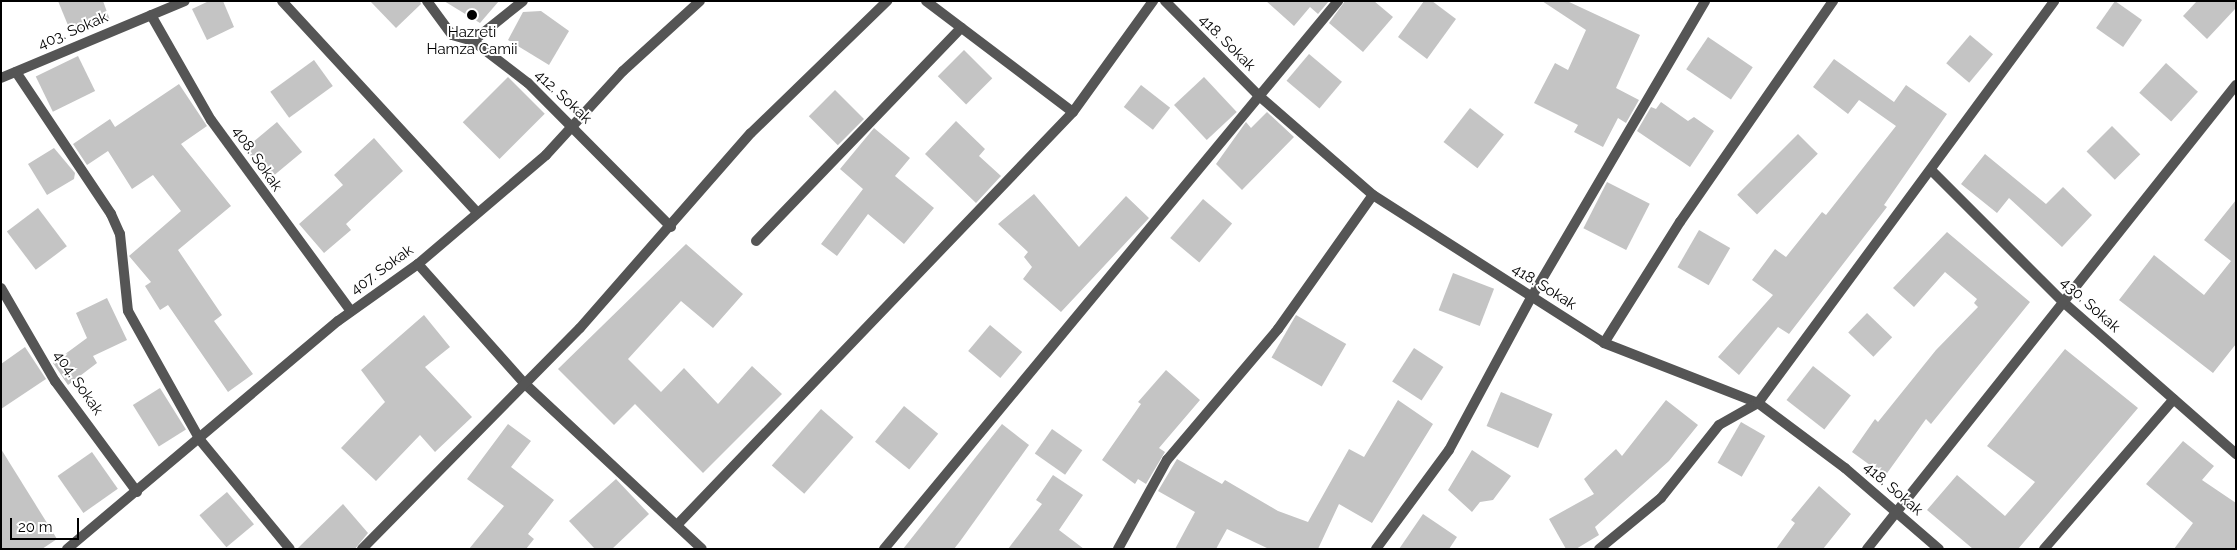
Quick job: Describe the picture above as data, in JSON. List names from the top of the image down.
{
  "streets": {
    "street": [
      "403. Sokak",
      "418. Sokak",
      "412. Sokak",
      "408. Sokak",
      "407. Sokak",
      "430. Sokak",
      "404. Sokak"
    ]
  },
  "crossings": [
    ["403. Sokak", "408. Sokak"],
    ["412. Sokak", "407. Sokak"],
    ["408. Sokak", "407. Sokak"],
    ["407. Sokak", "404. Sokak"]
  ],
  "places": ["Hazreti Hamza Camii"],
  "scale_bar": "20 m"
}
